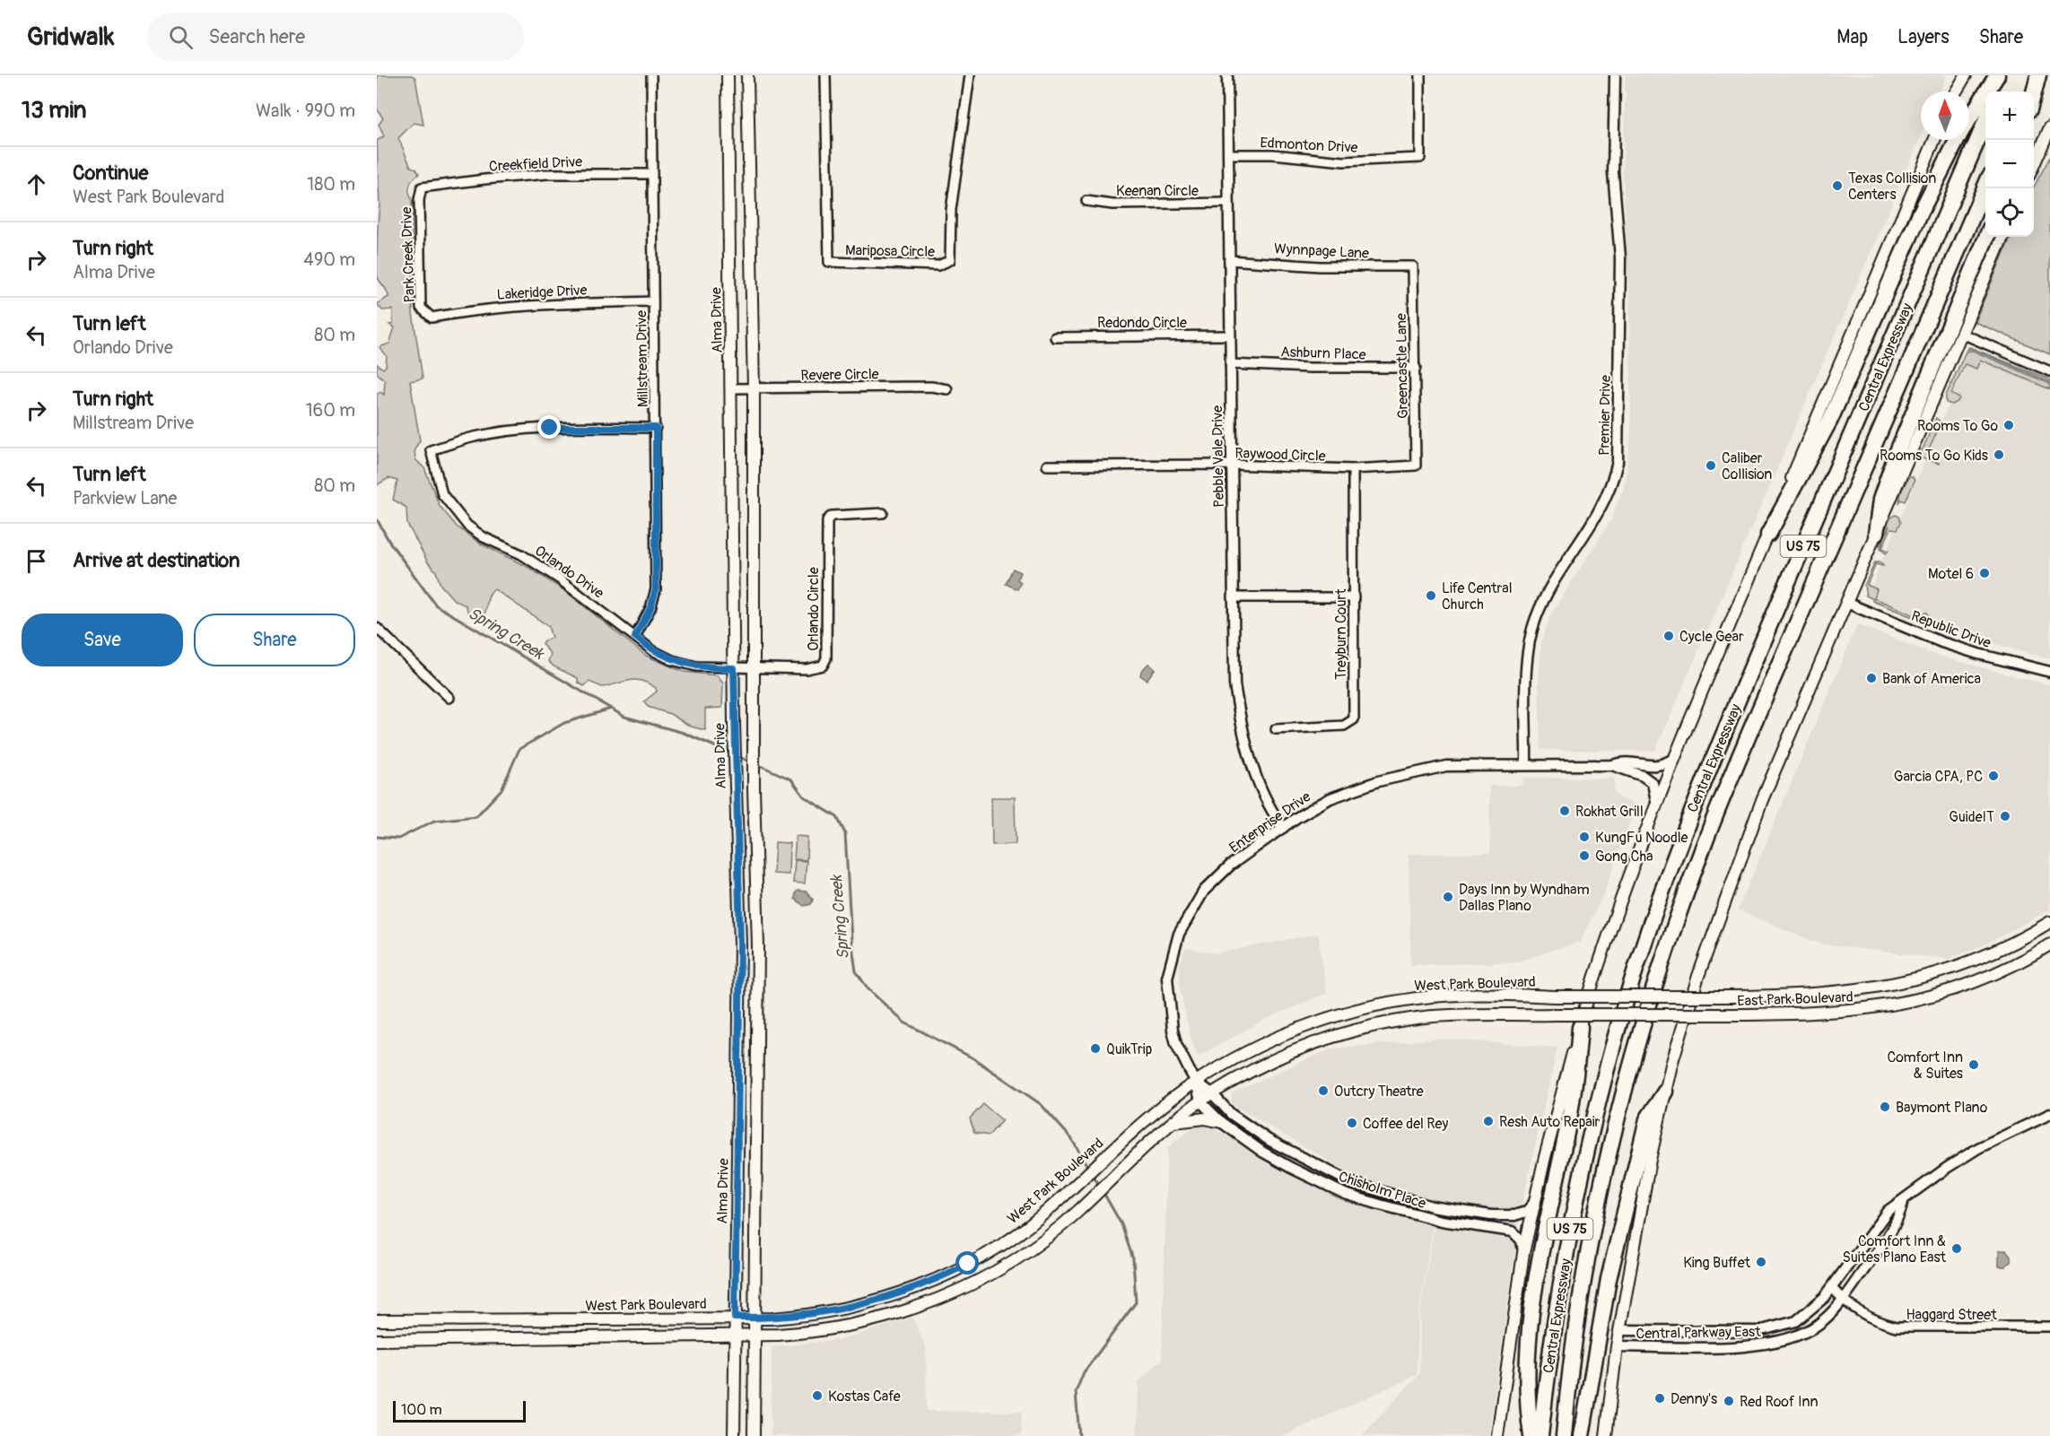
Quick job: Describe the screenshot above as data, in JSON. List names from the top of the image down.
{
  "streets": {
    "highway": ["Central Expressway", "US 75"],
    "main road": ["Alma Drive", "West Park Boulevard", "East Park Boulevard"],
    "street": [
      "Edmonton Drive",
      "Creekfield Drive",
      "Keenan Circle",
      "Mariposa Circle",
      "Wynnpage Lane",
      "Park Creek Drive",
      "Lakeridge Drive",
      "Redondo Circle",
      "Ashburn Place",
      "Millstream Drive",
      "Greencastle Lane",
      "Revere Circle",
      "Premier Drive",
      "Raywood Circle",
      "Pebble Vale Drive",
      "Orlando Drive",
      "Orlando Circle",
      "Republic Drive",
      "Treyburn Court",
      "Enterprise Drive",
      "Chisholm Place",
      "Haggard Street",
      "Central Parkway East"
    ]
  },
  "crossings": [
    ["Edmonton Drive", "Pebble Vale Drive"],
    ["Creekfield Drive", "Park Creek Drive"],
    ["Creekfield Drive", "Millstream Drive"],
    ["Keenan Circle", "Pebble Vale Drive"],
    ["Wynnpage Lane", "Greencastle Lane"],
    ["Wynnpage Lane", "Pebble Vale Drive"],
    ["Park Creek Drive", "Lakeridge Drive"],
    ["Lakeridge Drive", "Millstream Drive"],
    ["Alma Drive", "Revere Circle"],
    ["Alma Drive", "Orlando Drive"],
    ["Alma Drive", "Orlando Circle"],
    ["Alma Drive", "West Park Boulevard"],
    ["Redondo Circle", "Pebble Vale Drive"],
    ["Ashburn Place", "Greencastle Lane"],
    ["Ashburn Place", "Pebble Vale Drive"],
    ["Millstream Drive", "Orlando Drive"],
    ["Greencastle Lane", "Raywood Circle"],
    ["Premier Drive", "Enterprise Drive"],
    ["Raywood Circle", "Pebble Vale Drive"],
    ["Raywood Circle", "Treyburn Court"],
    ["Pebble Vale Drive", "Enterprise Drive"],
    ["Orlando Drive", "Orlando Circle"],
    ["Enterprise Drive", "West Park Boulevard"],
    ["Enterprise Drive", "East Park Boulevard"],
    ["Enterprise Drive", "Chisholm Place"],
    ["West Park Boulevard", "East Park Boulevard"],
    ["East Park Boulevard", "Chisholm Place"],
    ["Haggard Street", "Central Parkway East"]
  ],
  "water": ["Spring Creek"],
  "places": [
    "Texas Collision Centers",
    "Rooms To Go",
    "Rooms To Go Kids",
    "Caliber Collision",
    "Motel 6",
    "Life Central Church",
    "Cycle Gear",
    "Bank of America",
    "Garcia CPA, PC",
    "Rokhat Grill",
    "GuideIT",
    "KungFu Noodle",
    "Gong Cha",
    "Days Inn by Wyndham Dallas Plano",
    "QuikTrip",
    "Comfort Inn & Suites",
    "Outcry Theatre",
    "Baymont Plano",
    "Resh Auto Repair",
    "Coffee del Rey",
    "Comfort Inn & Suites Plano East",
    "King Buffet",
    "Kostas Cafe",
    "Denny's",
    "Red Roof Inn"
  ],
  "scale_bar": "100 m",
  "north": "top",
  "page": {
    "header": "Gridwalk",
    "search": "Search here",
    "nav": ["Map", "Layers", "Share"],
    "heading": ["13 min", "Walk · 990 m"],
    "map_buttons": ["+", "−"],
    "list": [
      ["Continue", "West Park Boulevard", "180 m"],
      ["Turn right", "Alma Drive", "490 m"],
      ["Turn left", "Orlando Drive", "80 m"],
      ["Turn right", "Millstream Drive", "160 m"],
      ["Turn left", "Parkview Lane", "80 m"],
      "Arrive at destination"
    ],
    "buttons": ["Save", "Share"],
    "scale": "100 m"
  }
}
